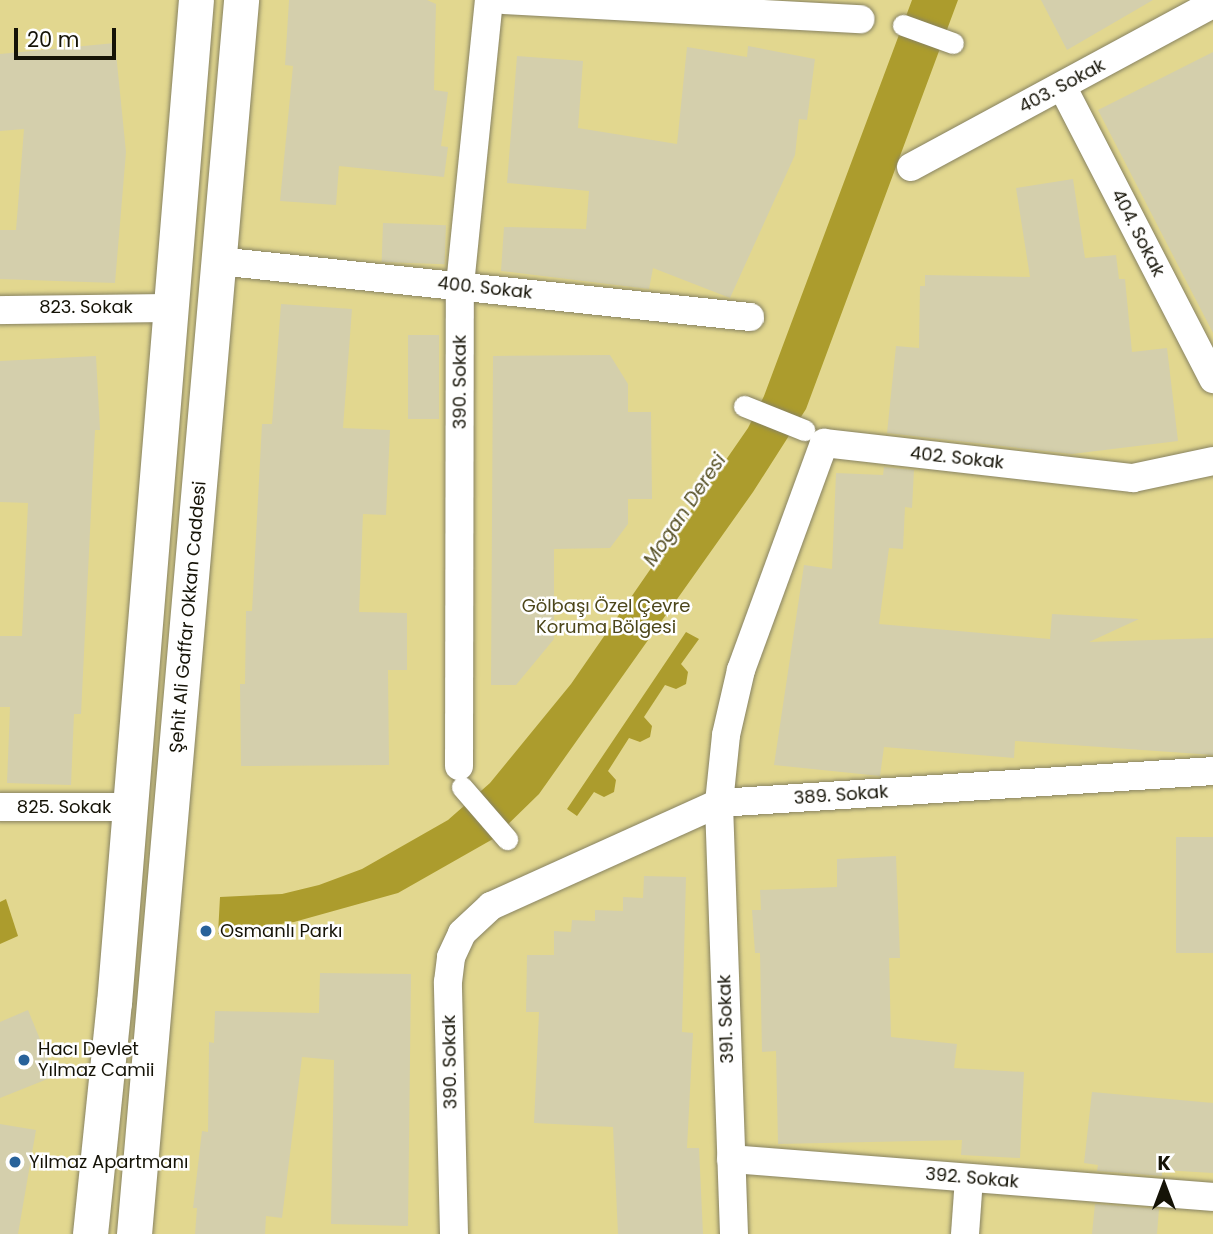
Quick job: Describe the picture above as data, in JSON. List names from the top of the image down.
{
  "streets": {
    "street": [
      "403. Sokak",
      "404. Sokak",
      "400. Sokak",
      "823. Sokak",
      "390. Sokak",
      "402. Sokak",
      "Şehit Ali Gaffar Okkan Caddesi",
      "389. Sokak",
      "825. Sokak",
      "391. Sokak",
      "392. Sokak"
    ]
  },
  "crossings": [
    ["403. Sokak", "404. Sokak"],
    ["400. Sokak", "390. Sokak"],
    ["400. Sokak", "Şehit Ali Gaffar Okkan Caddesi"],
    ["390. Sokak", "389. Sokak"],
    ["402. Sokak", "391. Sokak"],
    ["389. Sokak", "391. Sokak"],
    ["391. Sokak", "392. Sokak"]
  ],
  "water": ["Mogan Deresi"],
  "parks": ["Gölbaşı Özel Çevre Koruma Bölgesi"],
  "places": ["Osmanlı Parkı", "Hacı Devlet Yılmaz Camii", "Yılmaz Apartmanı"],
  "scale_bar": "20 m",
  "north": "top"
}
